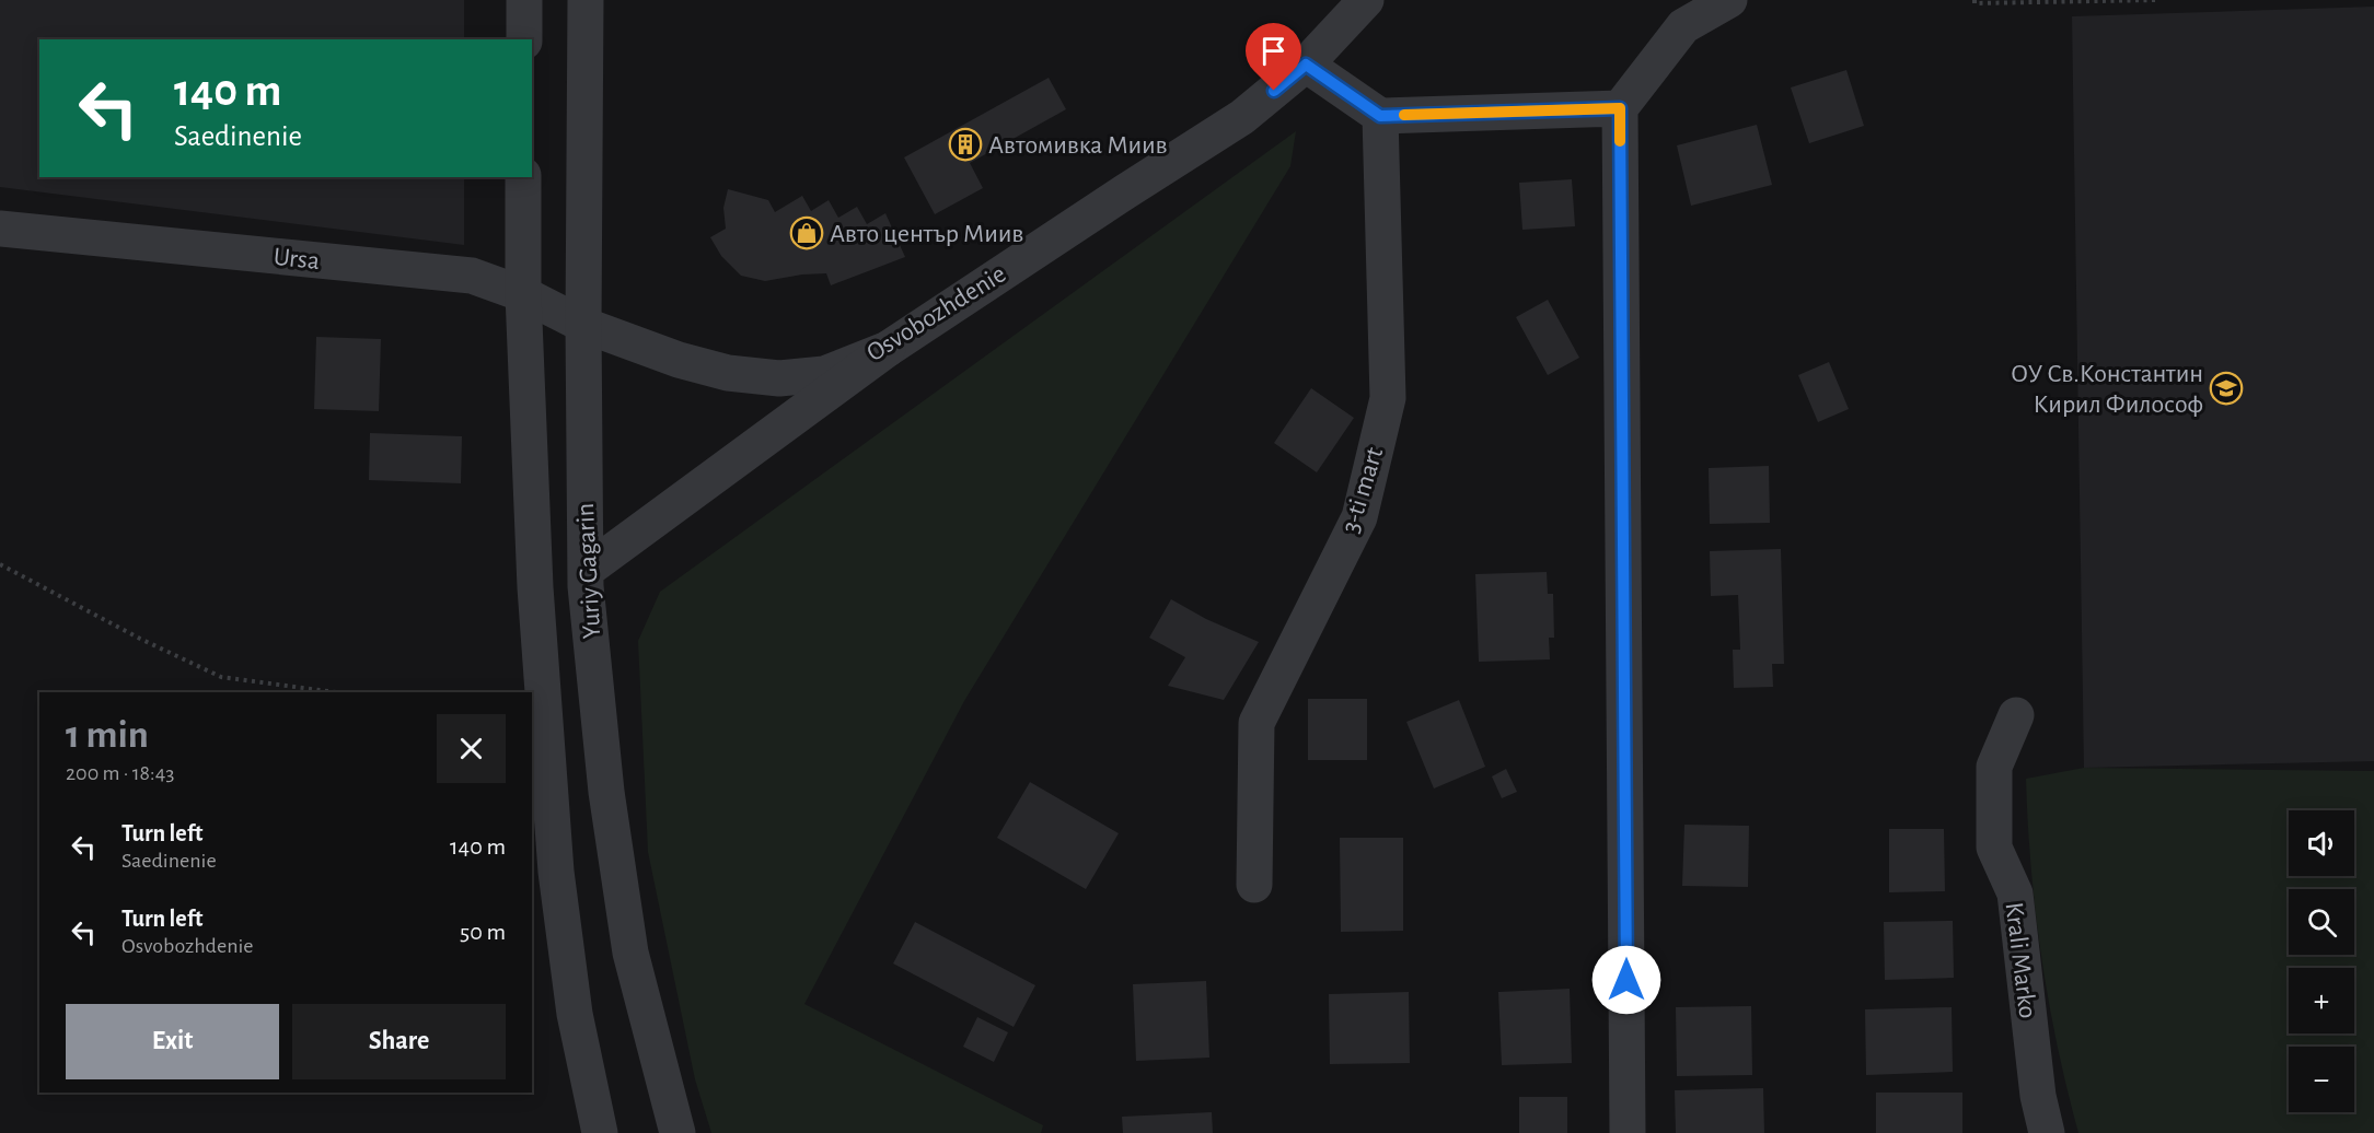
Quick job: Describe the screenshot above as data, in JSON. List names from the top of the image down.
{
  "streets": {
    "street": [
      "Ursa",
      "Osvobozhdenie",
      "3-ti mart",
      "Yuriy Gagarin",
      "Krali Marko"
    ]
  },
  "crossings": [
    ["Ursa", "Osvobozhdenie"],
    ["Ursa", "Yuriy Gagarin"],
    ["Osvobozhdenie", "Yuriy Gagarin"]
  ],
  "places": {
    "building": ["Автомивка Миив"],
    "shop": ["Авто център Миив"],
    "school or university": ["ОУ Св.Константин Кирил Философ"]
  },
  "page": {
    "turn": ["140 m", "Saedinenie"],
    "heading": ["1 min", "200 m · 18:43"],
    "list": [
      {
        "name": "Turn left",
        "note": "Saedinenie",
        "value": "140 m"
      },
      {
        "name": "Turn left",
        "note": "Osvobozhdenie",
        "value": "50 m"
      }
    ],
    "map_buttons": ["+", "−"],
    "buttons": ["Exit", "Share"]
  }
}
